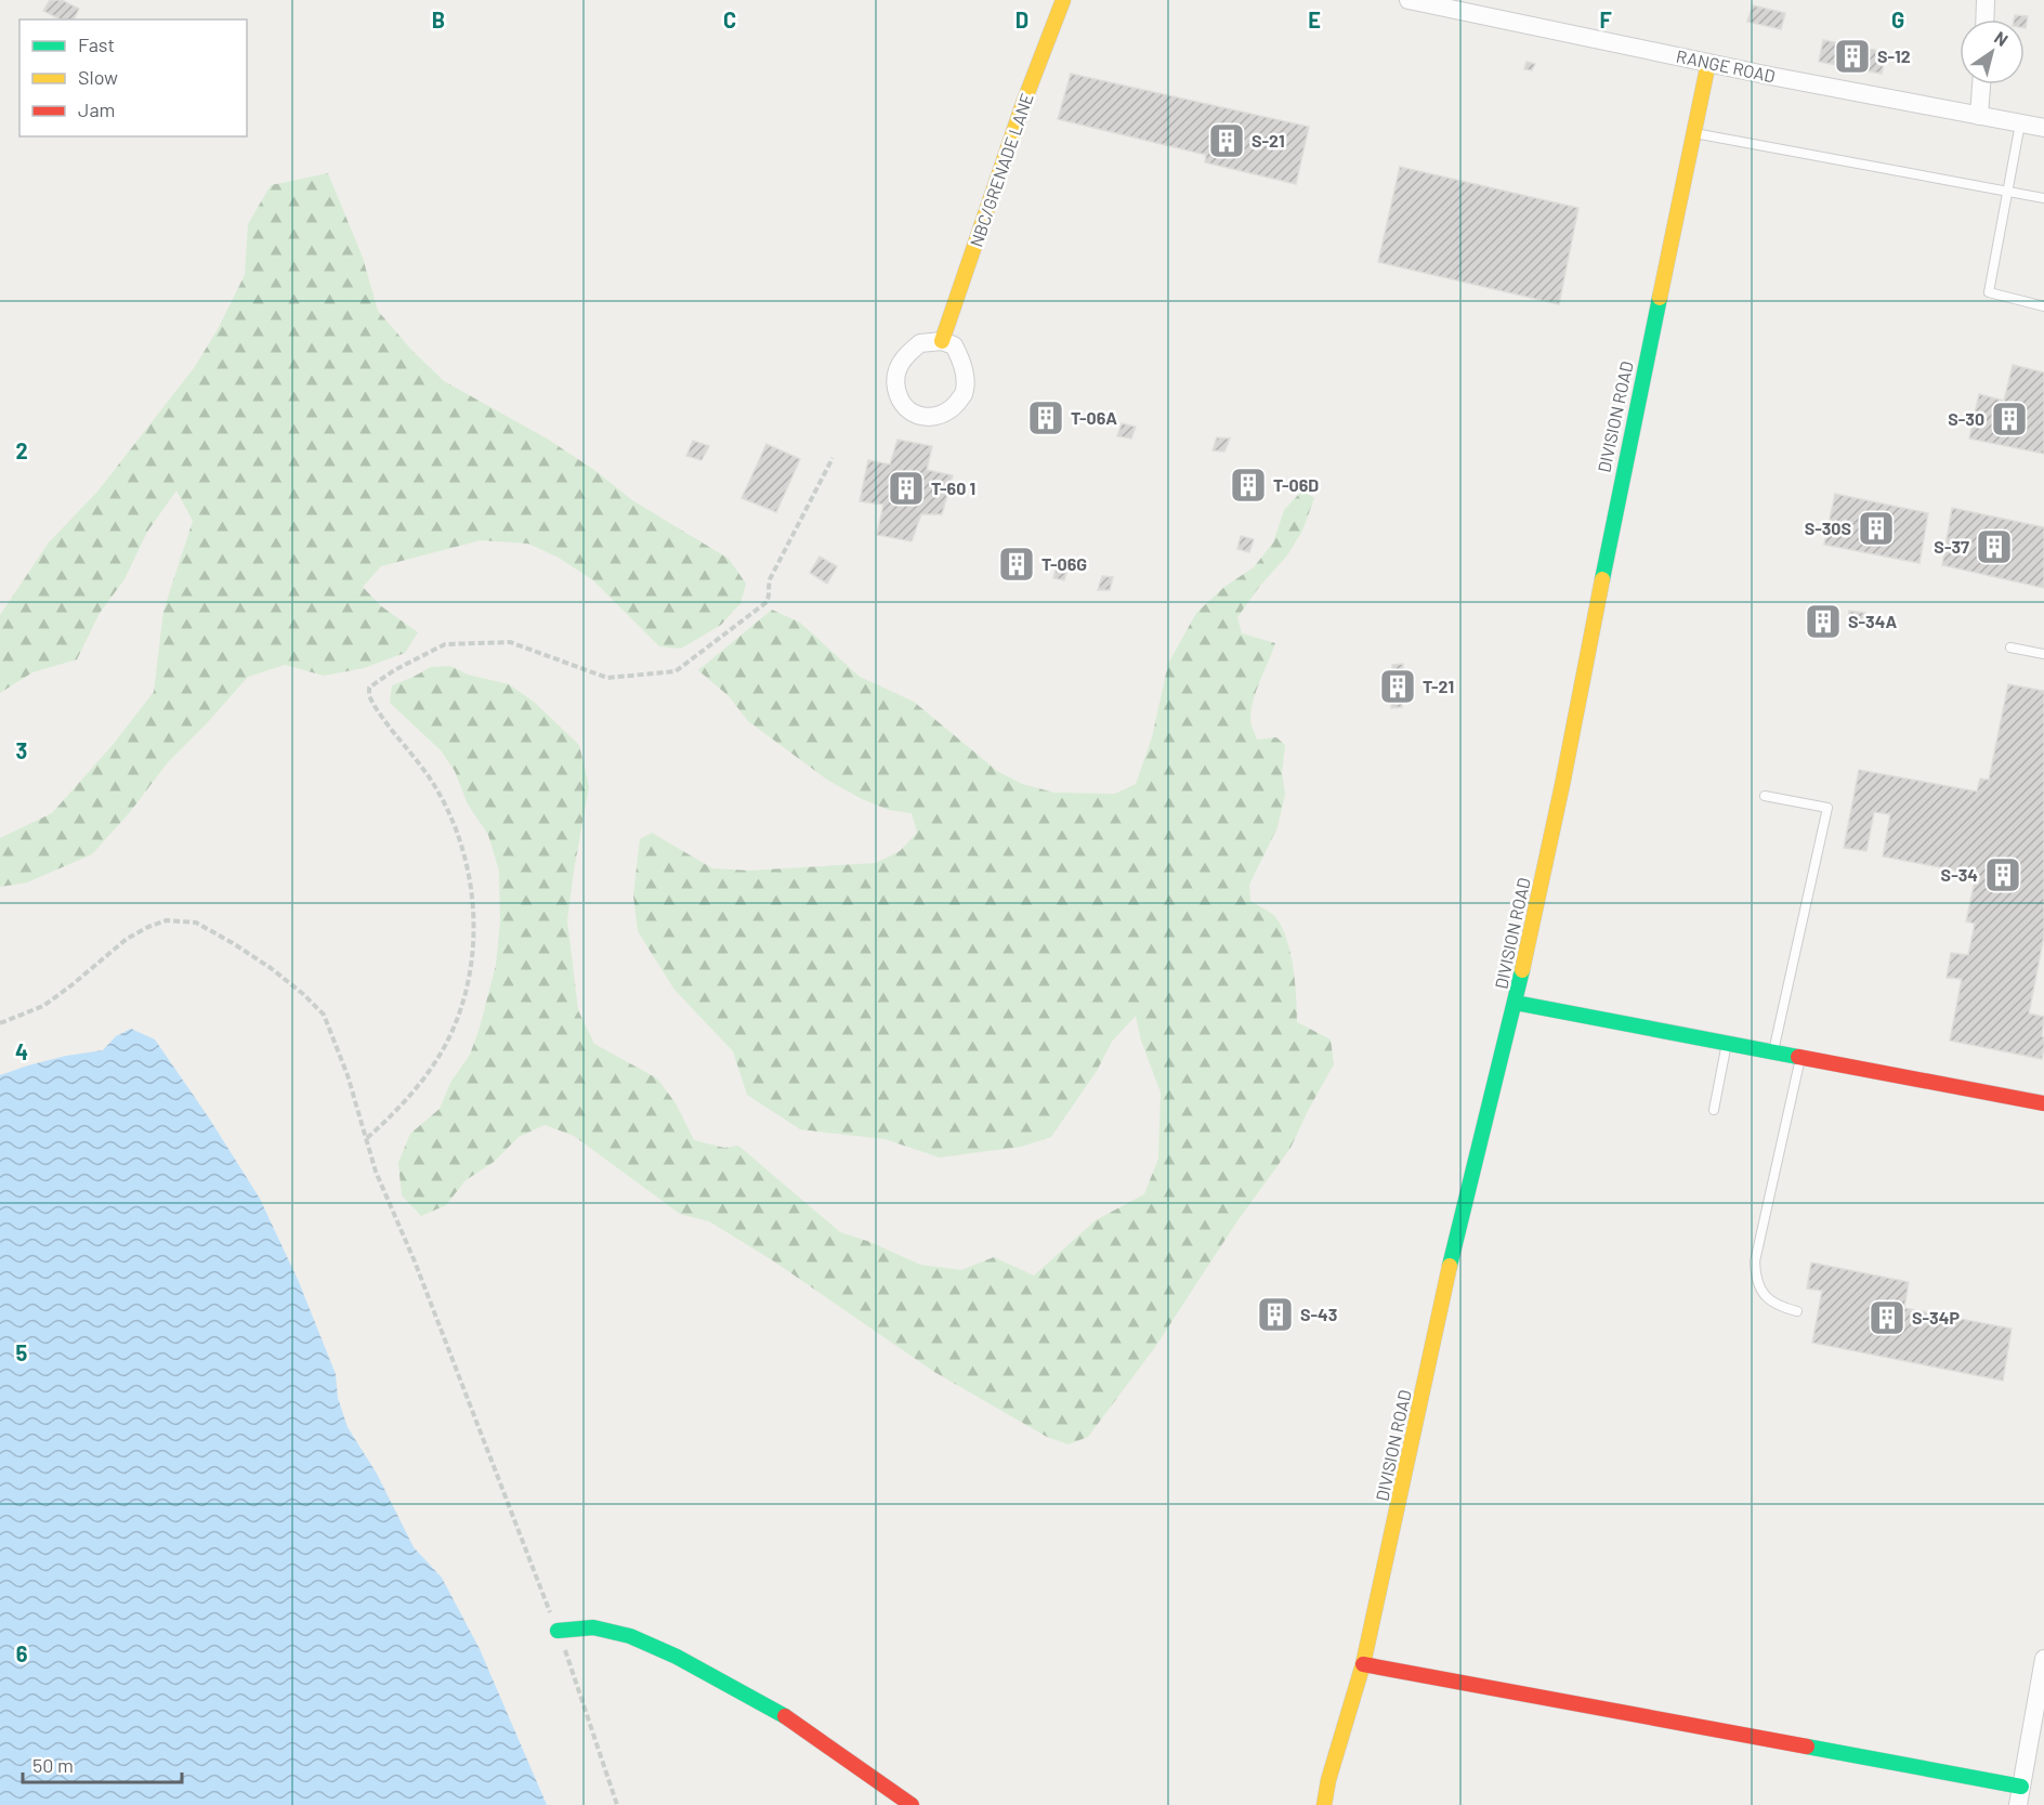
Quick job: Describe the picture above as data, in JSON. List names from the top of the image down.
{
  "streets": {
    "street": ["RANGE ROAD", "NBC/GRENADE LANE", "DIVISION ROAD"]
  },
  "crossings": [
    ["RANGE ROAD", "DIVISION ROAD"]
  ],
  "places": {
    "building": [
      "S-12",
      "S-21",
      "T-06A",
      "S-30",
      "T-06D",
      "T-60 1",
      "S-30S",
      "S-37",
      "T-06G",
      "S-34A",
      "T-21",
      "S-34",
      "S-43",
      "S-34P"
    ]
  },
  "legend": ["Fast", "Slow", "Jam"],
  "scale_bar": "50 m",
  "north": "top right",
  "grid": {
    "columns": [
      "B",
      "C",
      "D",
      "E",
      "F",
      "G"
    ],
    "rows": [
      "2",
      "3",
      "4",
      "5",
      "6"
    ]
  }
}
